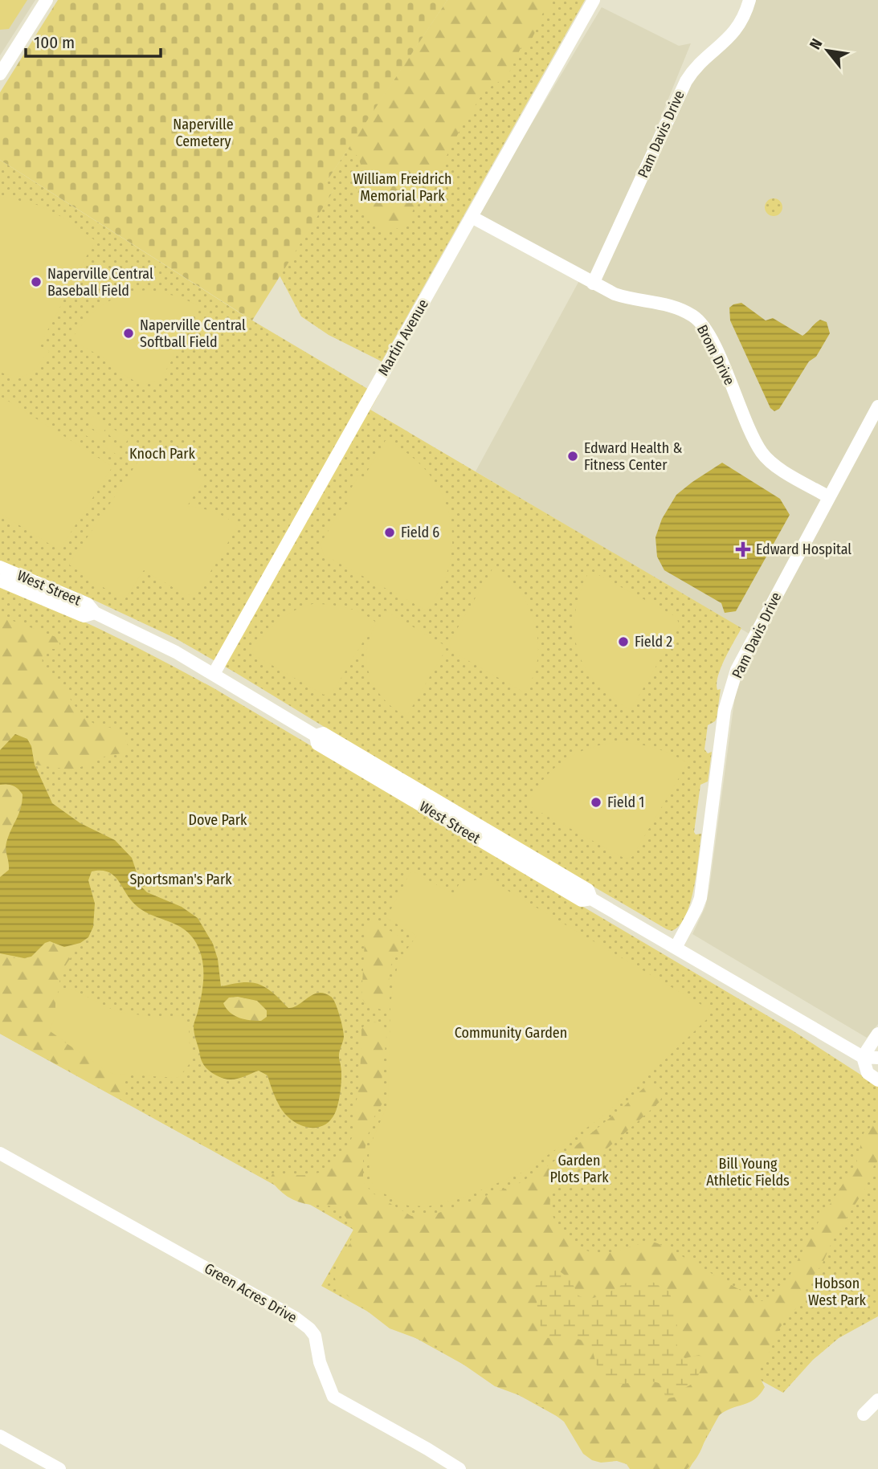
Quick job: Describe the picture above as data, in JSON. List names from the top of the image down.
{
  "streets": {
    "street": [
      "Pam Davis Drive",
      "Martin Avenue",
      "Brom Drive",
      "West Street",
      "Green Acres Drive"
    ]
  },
  "crossings": [
    ["Pam Davis Drive", "Brom Drive"],
    ["Pam Davis Drive", "West Street"],
    ["Martin Avenue", "Brom Drive"],
    ["Martin Avenue", "West Street"]
  ],
  "parks": [
    "Naperville Cemetery",
    "William Freidrich Memorial Park",
    "Knoch Park",
    "Dove Park",
    "Sportsman's Park",
    "Community Garden",
    "Garden Plots Park",
    "Bill Young Athletic Fields",
    "Hobson West Park"
  ],
  "places": {
    "other": [
      "Naperville Central Baseball Field",
      "Naperville Central Softball Field",
      "Edward Health & Fitness Center",
      "Field 6",
      "Field 2",
      "Field 1"
    ],
    "health": ["Edward Hospital"]
  },
  "scale_bar": "100 m",
  "north": "top left"
}
